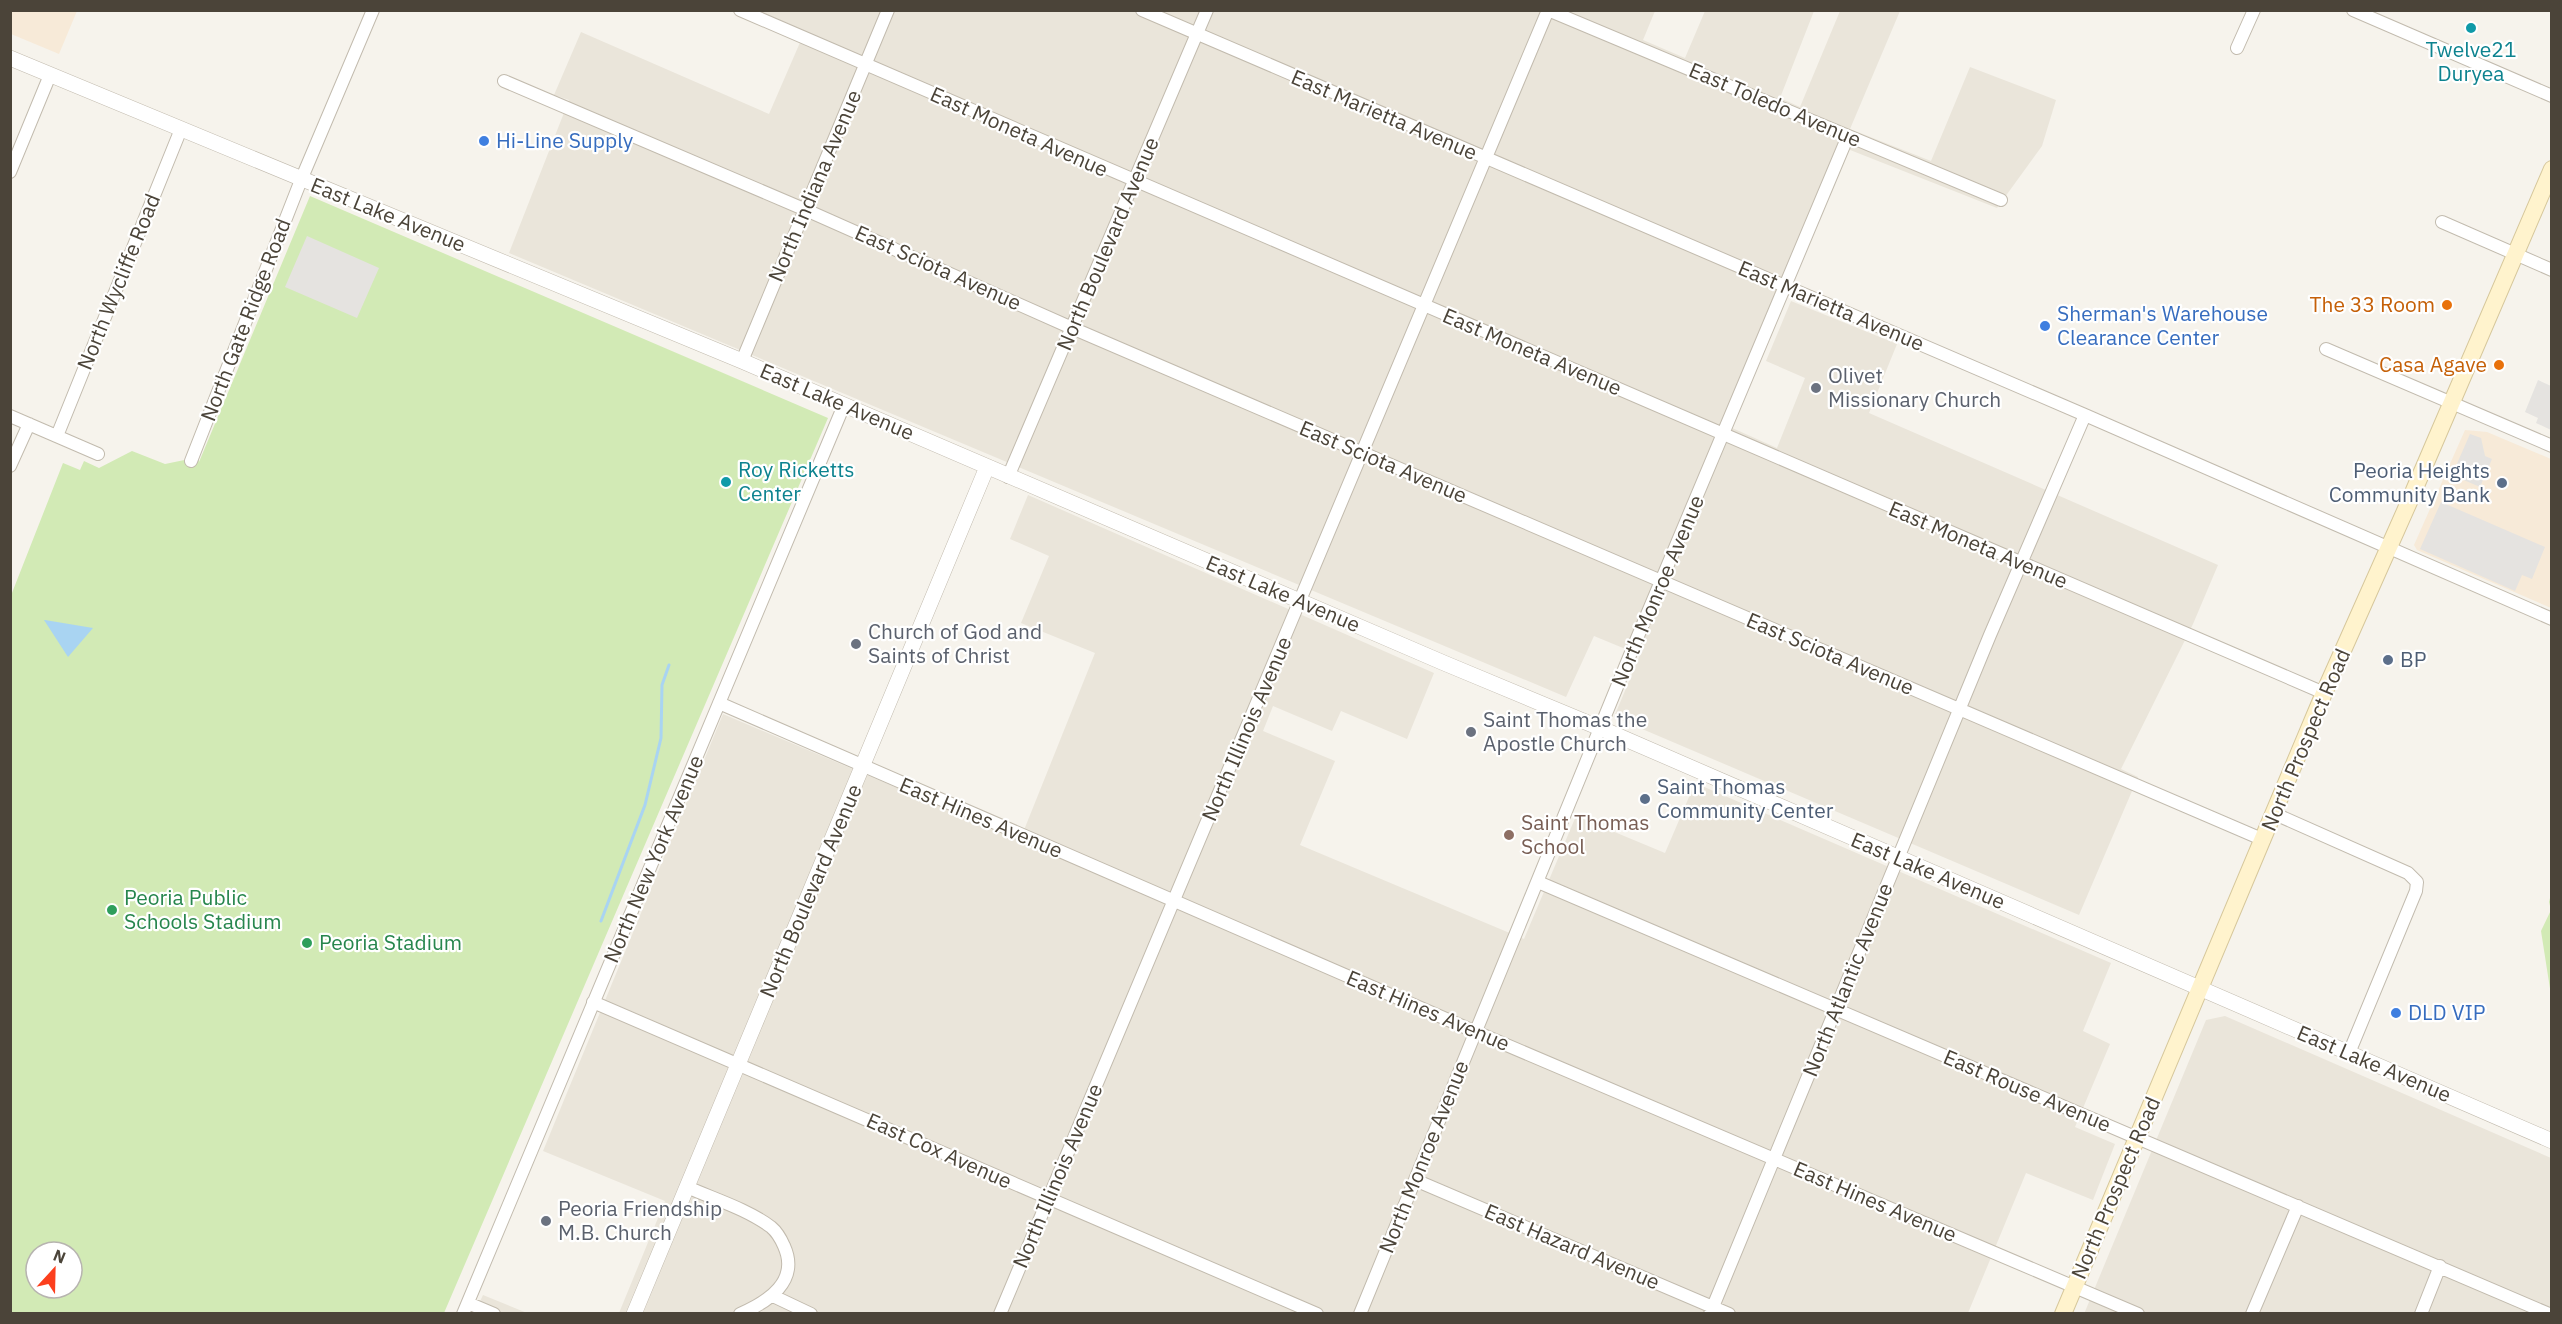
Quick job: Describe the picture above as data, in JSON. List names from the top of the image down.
{
  "streets": {
    "main road": ["North Prospect Road"],
    "street": [
      "East Toledo Avenue",
      "East Marietta Avenue",
      "East Moneta Avenue",
      "North Indiana Avenue",
      "East Lake Avenue",
      "North Boulevard Avenue",
      "East Sciota Avenue",
      "North Wycliffe Road",
      "North Gate Ridge Road",
      "North Monroe Avenue",
      "North Illinois Avenue",
      "East Hines Avenue",
      "North New York Avenue",
      "North Atlantic Avenue",
      "East Rouse Avenue",
      "East Cox Avenue",
      "East Hazard Avenue"
    ]
  },
  "crossings": [
    ["East Toledo Avenue", "North Monroe Avenue"],
    ["East Toledo Avenue", "North Illinois Avenue"],
    ["East Marietta Avenue", "North Boulevard Avenue"],
    ["East Marietta Avenue", "North Monroe Avenue"],
    ["East Marietta Avenue", "North Illinois Avenue"],
    ["East Marietta Avenue", "North Prospect Road"],
    ["East Marietta Avenue", "North Atlantic Avenue"],
    ["East Moneta Avenue", "North Indiana Avenue"],
    ["East Moneta Avenue", "North Boulevard Avenue"],
    ["East Moneta Avenue", "North Monroe Avenue"],
    ["East Moneta Avenue", "North Illinois Avenue"],
    ["East Moneta Avenue", "North Prospect Road"],
    ["East Moneta Avenue", "North Atlantic Avenue"],
    ["North Indiana Avenue", "East Lake Avenue"],
    ["North Indiana Avenue", "East Sciota Avenue"],
    ["East Lake Avenue", "North Boulevard Avenue"],
    ["East Lake Avenue", "North Wycliffe Road"],
    ["East Lake Avenue", "North Gate Ridge Road"],
    ["East Lake Avenue", "North Monroe Avenue"],
    ["East Lake Avenue", "North Illinois Avenue"],
    ["East Lake Avenue", "North Prospect Road"],
    ["East Lake Avenue", "North New York Avenue"],
    ["East Lake Avenue", "North Atlantic Avenue"],
    ["North Boulevard Avenue", "East Sciota Avenue"],
    ["North Boulevard Avenue", "East Hines Avenue"],
    ["North Boulevard Avenue", "East Cox Avenue"],
    ["East Sciota Avenue", "North Monroe Avenue"],
    ["East Sciota Avenue", "North Illinois Avenue"],
    ["East Sciota Avenue", "North Prospect Road"],
    ["East Sciota Avenue", "North Atlantic Avenue"],
    ["North Monroe Avenue", "East Hines Avenue"],
    ["North Monroe Avenue", "East Rouse Avenue"],
    ["North Monroe Avenue", "East Hazard Avenue"],
    ["North Illinois Avenue", "East Hines Avenue"],
    ["North Illinois Avenue", "East Cox Avenue"],
    ["North Prospect Road", "East Hines Avenue"],
    ["North Prospect Road", "East Rouse Avenue"],
    ["East Hines Avenue", "North New York Avenue"],
    ["East Hines Avenue", "North Atlantic Avenue"],
    ["North New York Avenue", "East Cox Avenue"],
    ["North Atlantic Avenue", "East Rouse Avenue"],
    ["North Atlantic Avenue", "East Hazard Avenue"]
  ],
  "places": [
    "Twelve21 Duryea",
    "Hi-Line Supply",
    "The 33 Room",
    "Sherman's Warehouse Clearance Center",
    "Casa Agave",
    "Olivet Missionary Church",
    "Roy Ricketts Center",
    "Peoria Heights Community Bank",
    "Church of God and Saints of Christ",
    "BP",
    "Saint Thomas the Apostle Church",
    "Saint Thomas Community Center",
    "Saint Thomas School",
    "Peoria Public Schools Stadium",
    "Peoria Stadium",
    "DLD VIP",
    "Peoria Friendship M.B. Church"
  ],
  "north": "top"
}
